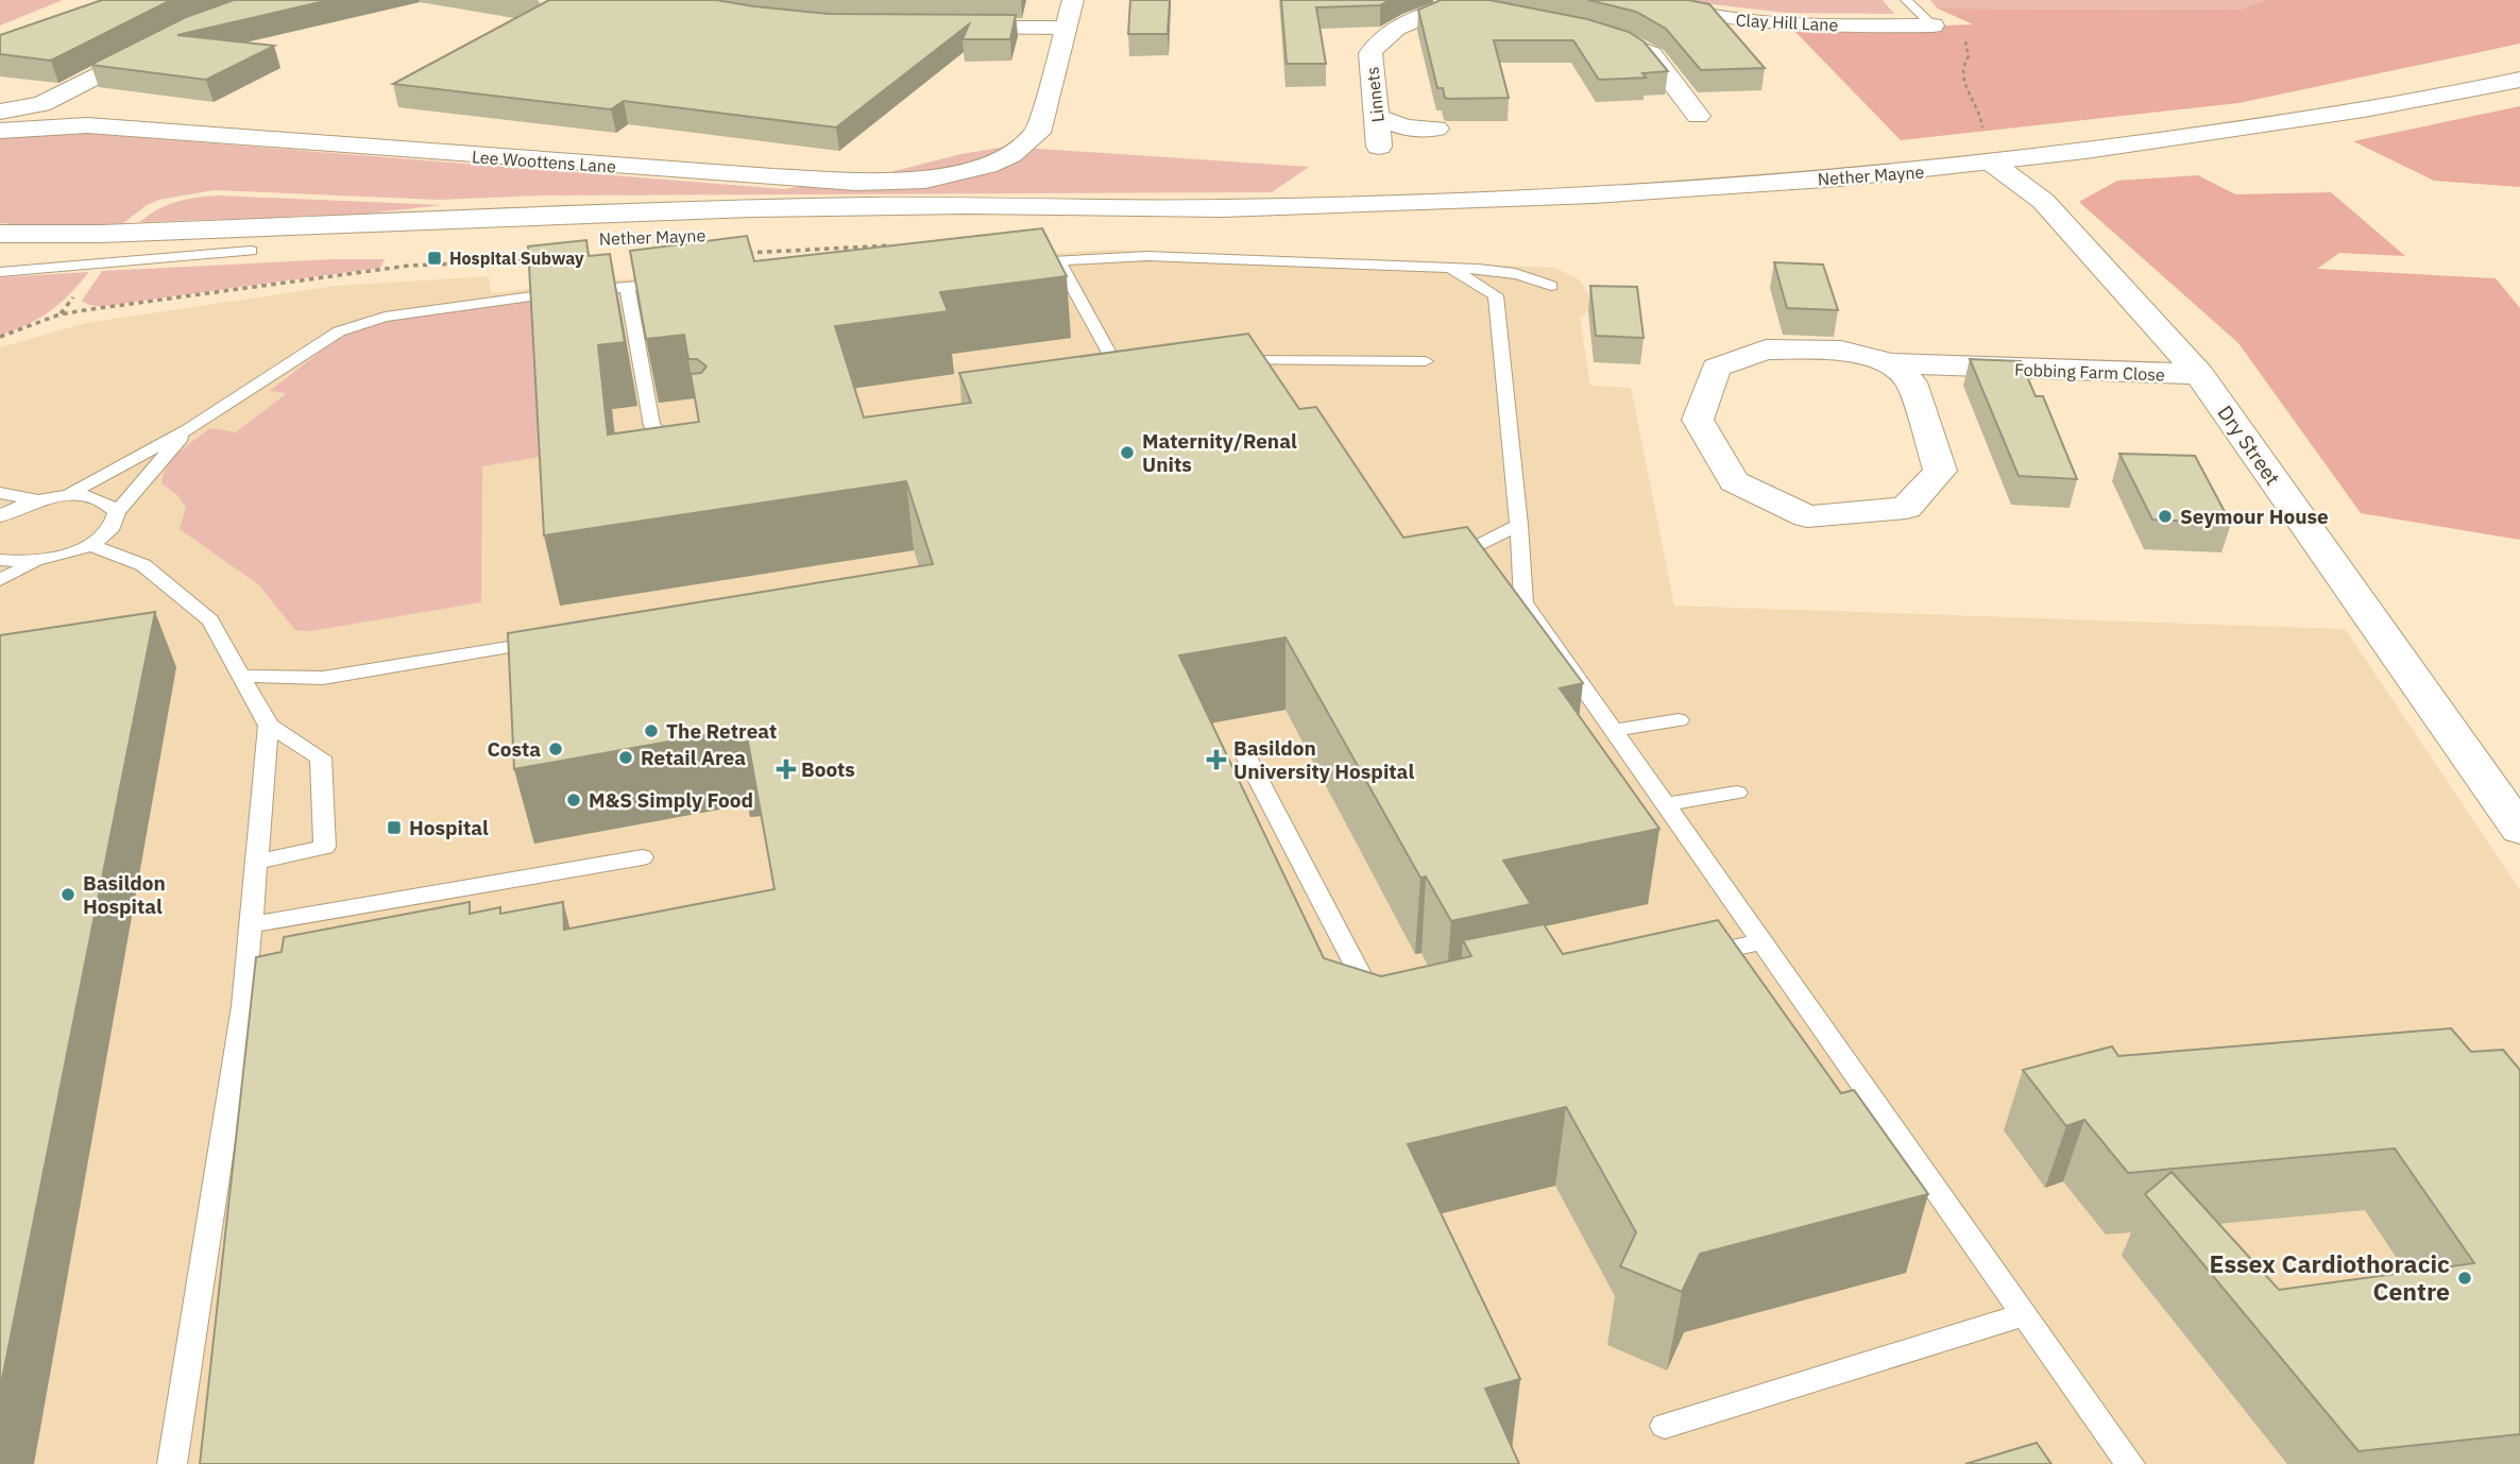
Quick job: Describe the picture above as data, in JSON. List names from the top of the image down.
{
  "streets": {
    "street": [
      "Clay Hill Lane",
      "Linnets",
      "Lee Woottens Lane",
      "Nether Mayne",
      "Fobbing Farm Close",
      "Dry Street"
    ]
  },
  "crossings": [
    ["Nether Mayne", "Dry Street"],
    ["Fobbing Farm Close", "Dry Street"]
  ],
  "places": {
    "transit": ["Hospital Subway", "Hospital"],
    "other": [
      "Maternity/Renal Units",
      "Seymour House",
      "The Retreat",
      "Costa",
      "Retail Area",
      "M&S Simply Food",
      "Basildon Hospital",
      "Essex Cardiothoracic Centre"
    ],
    "health": ["Basildon University Hospital", "Boots"]
  }
}
